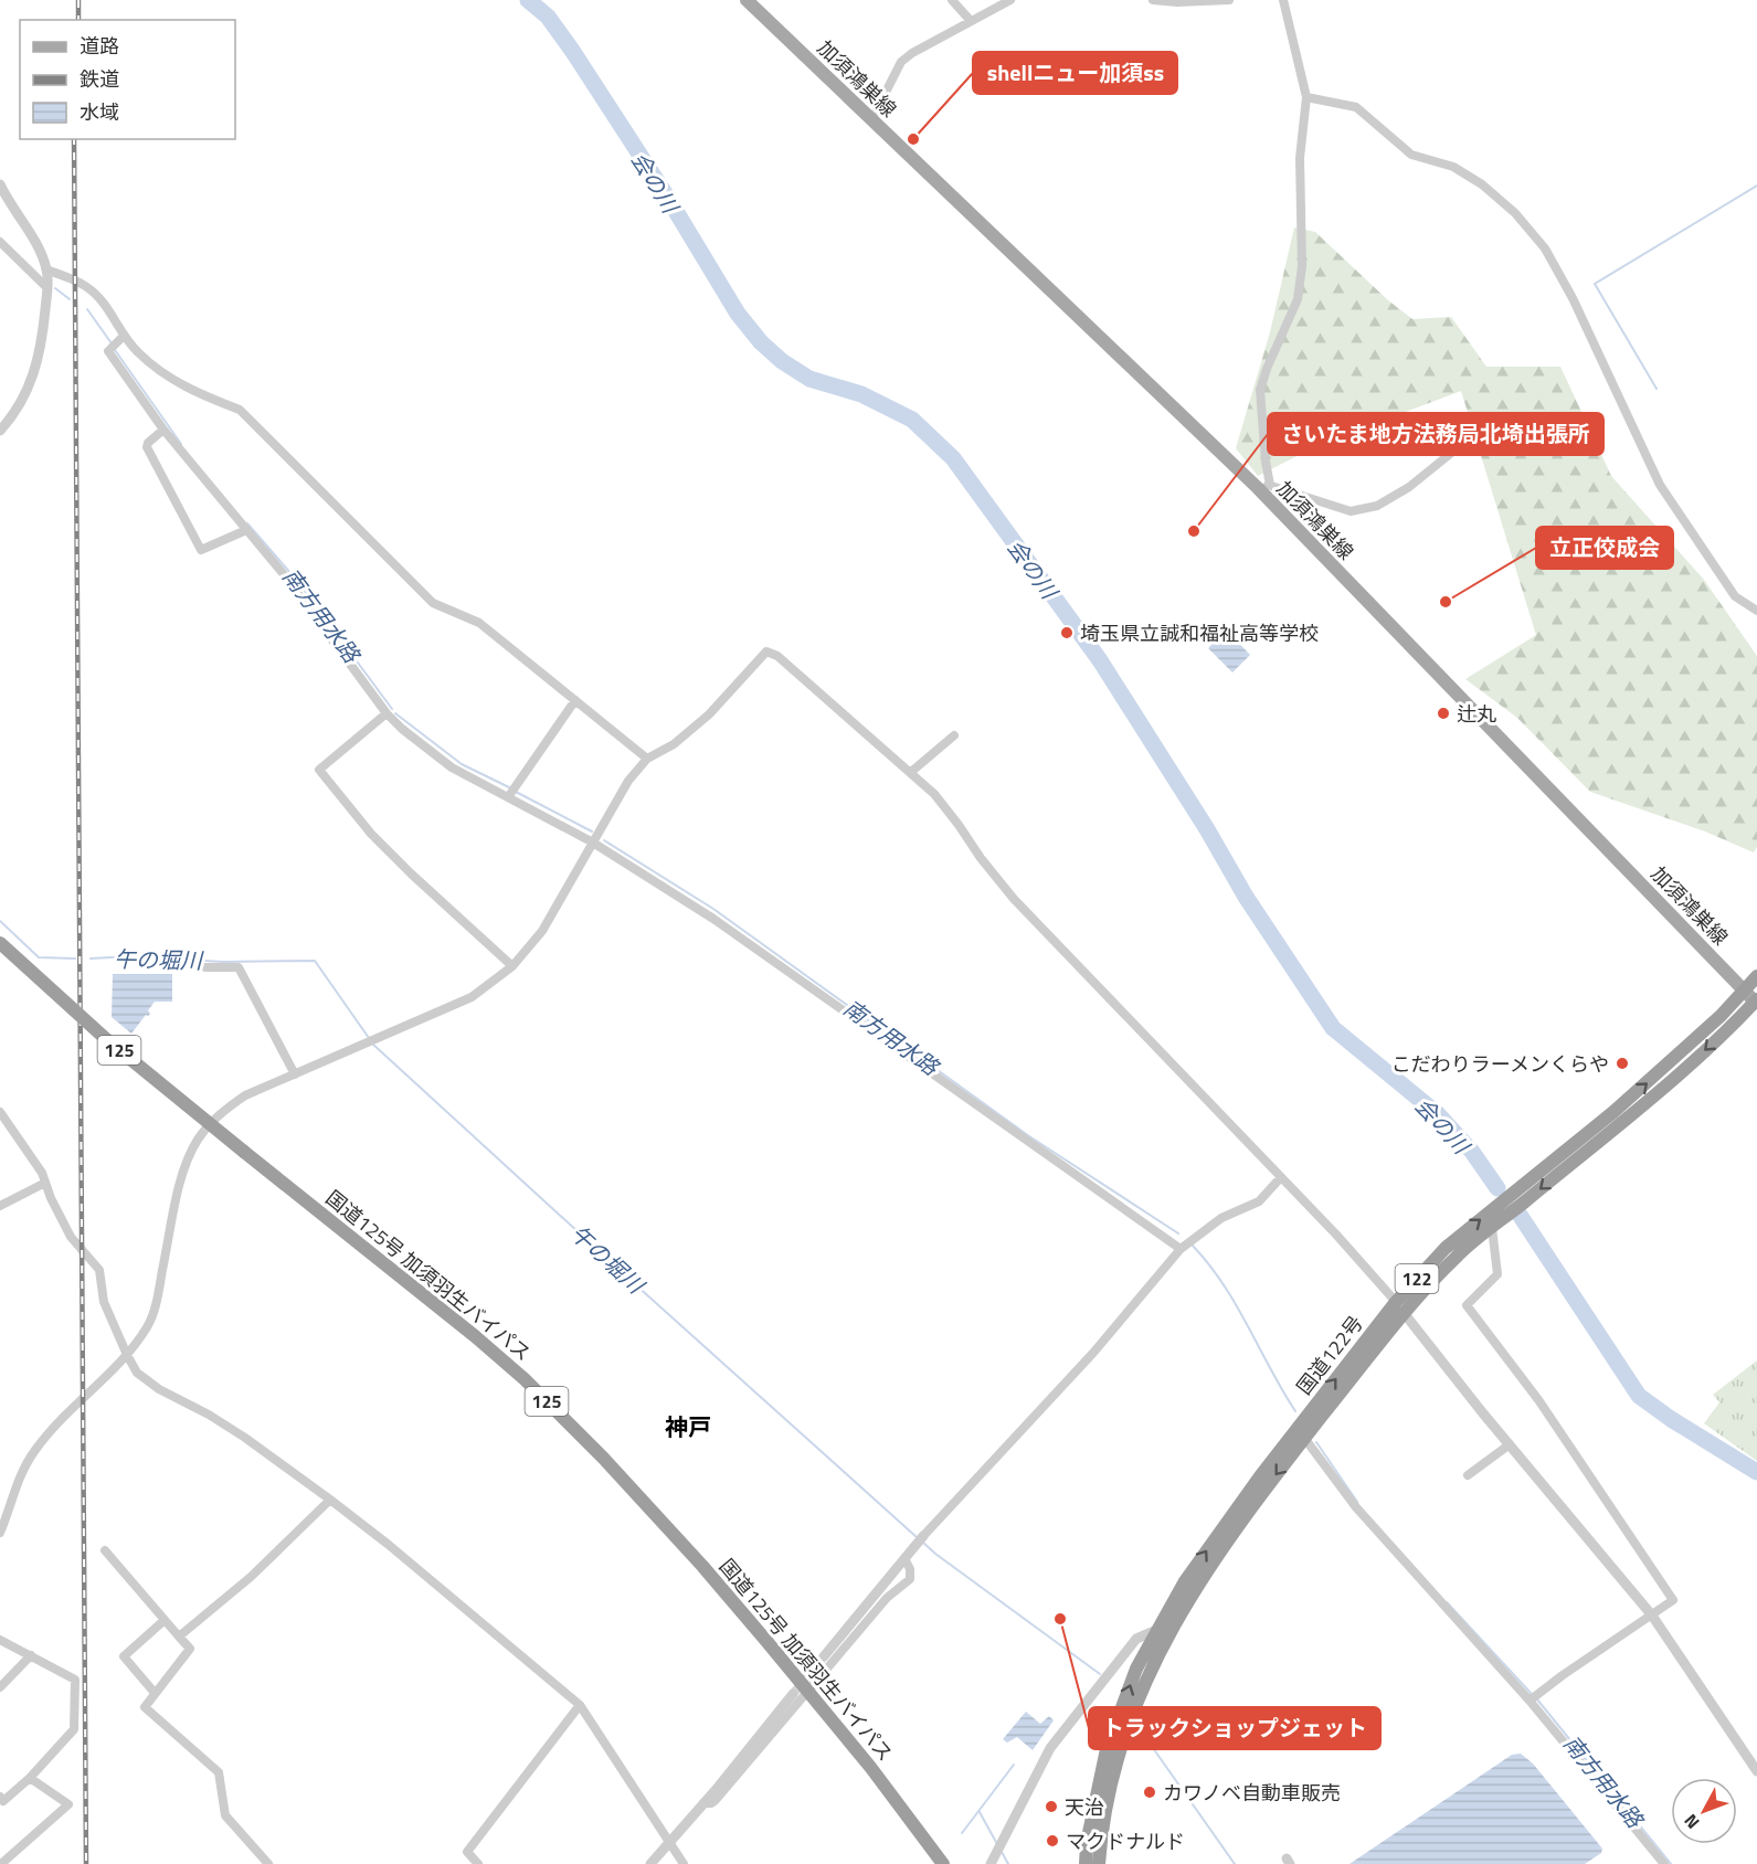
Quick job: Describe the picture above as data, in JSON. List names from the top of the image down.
{
  "streets": {
    "highway": [
      "125",
      "国道125号 加須羽生バイパス",
      "122",
      "国道122号"
    ],
    "main road": ["加須鴻巣線"]
  },
  "crossings": [
    ["加須鴻巣線", "国道122号"]
  ],
  "districts": ["神戸"],
  "water": ["会の川", "南方用水路", "午の堀川"],
  "places": [
    "shellニュー加須ss",
    "さいたま地方法務局北埼出張所",
    "立正佼成会",
    "埼玉県立誠和福祉高等学校",
    "辻丸",
    "こだわりラーメンくらや",
    "トラックショップジェット",
    "カワノベ自動車販売",
    "天治",
    "マクドナルド"
  ],
  "legend": ["道路", "鉄道", "水域"],
  "north": "bottom left"
}
